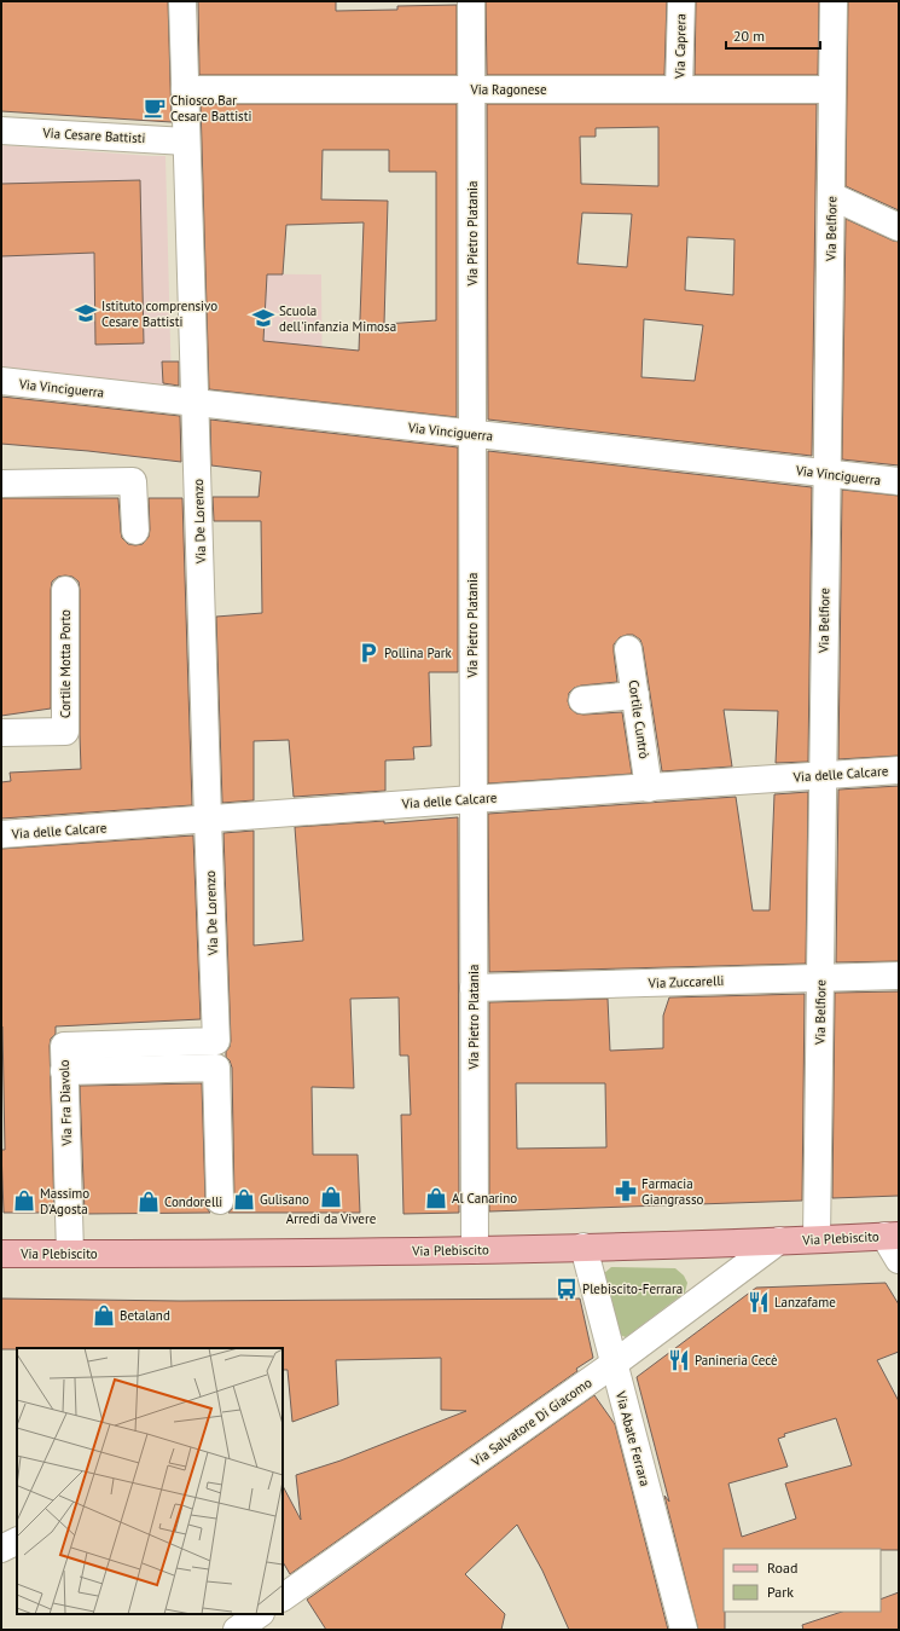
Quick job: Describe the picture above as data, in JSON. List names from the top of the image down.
{
  "streets": {
    "main road": ["Via Plebiscito"],
    "street": [
      "Via Caprera",
      "Via Ragonese",
      "Via Cesare Battisti",
      "Via Belfiore",
      "Via Pietro Platania",
      "Via Vinciguerra",
      "Via De Lorenzo",
      "Cortile Motta Porto",
      "Cortile Cuntrò",
      "Via delle Calcare",
      "Via Zuccarelli",
      "Via Fra Diavolo",
      "Via Salvatore Di Giacomo",
      "Via Abate Ferrara"
    ]
  },
  "crossings": [
    ["Via Caprera", "Via Ragonese"],
    ["Via Ragonese", "Via Belfiore"],
    ["Via Ragonese", "Via Pietro Platania"],
    ["Via Ragonese", "Via De Lorenzo"],
    ["Via Cesare Battisti", "Via De Lorenzo"],
    ["Via Belfiore", "Via Vinciguerra"],
    ["Via Belfiore", "Via delle Calcare"],
    ["Via Belfiore", "Via Zuccarelli"],
    ["Via Belfiore", "Via Plebiscito"],
    ["Via Pietro Platania", "Via Vinciguerra"],
    ["Via Pietro Platania", "Via delle Calcare"],
    ["Via Pietro Platania", "Via Zuccarelli"],
    ["Via Pietro Platania", "Via Plebiscito"],
    ["Via Vinciguerra", "Via De Lorenzo"],
    ["Via De Lorenzo", "Via delle Calcare"],
    ["Via De Lorenzo", "Via Fra Diavolo"],
    ["Cortile Cuntrò", "Via delle Calcare"],
    ["Via Fra Diavolo", "Via Plebiscito"],
    ["Via Plebiscito", "Via Salvatore Di Giacomo"],
    ["Via Plebiscito", "Via Abate Ferrara"],
    ["Via Salvatore Di Giacomo", "Via Abate Ferrara"]
  ],
  "places": {
    "cafe": ["Chiosco Bar Cesare Battisti"],
    "school or university": ["Istituto comprensivo Cesare Battisti", "Scuola dell'infanzia Mimosa"],
    "parking": ["Pollina Park"],
    "pharmacy": ["Farmacia Giangrasso"],
    "shop": [
      "Arredi da Vivere",
      "Al Canarino",
      "Gulisano",
      "Massimo D'Agosta",
      "Condorelli",
      "Betaland"
    ],
    "bus stop": ["Plebiscito-Ferrara"],
    "restaurant": ["Lanzafame", "Panineria Cecè"]
  },
  "legend": ["Road", "Park"],
  "scale_bar": "20 m"
}
